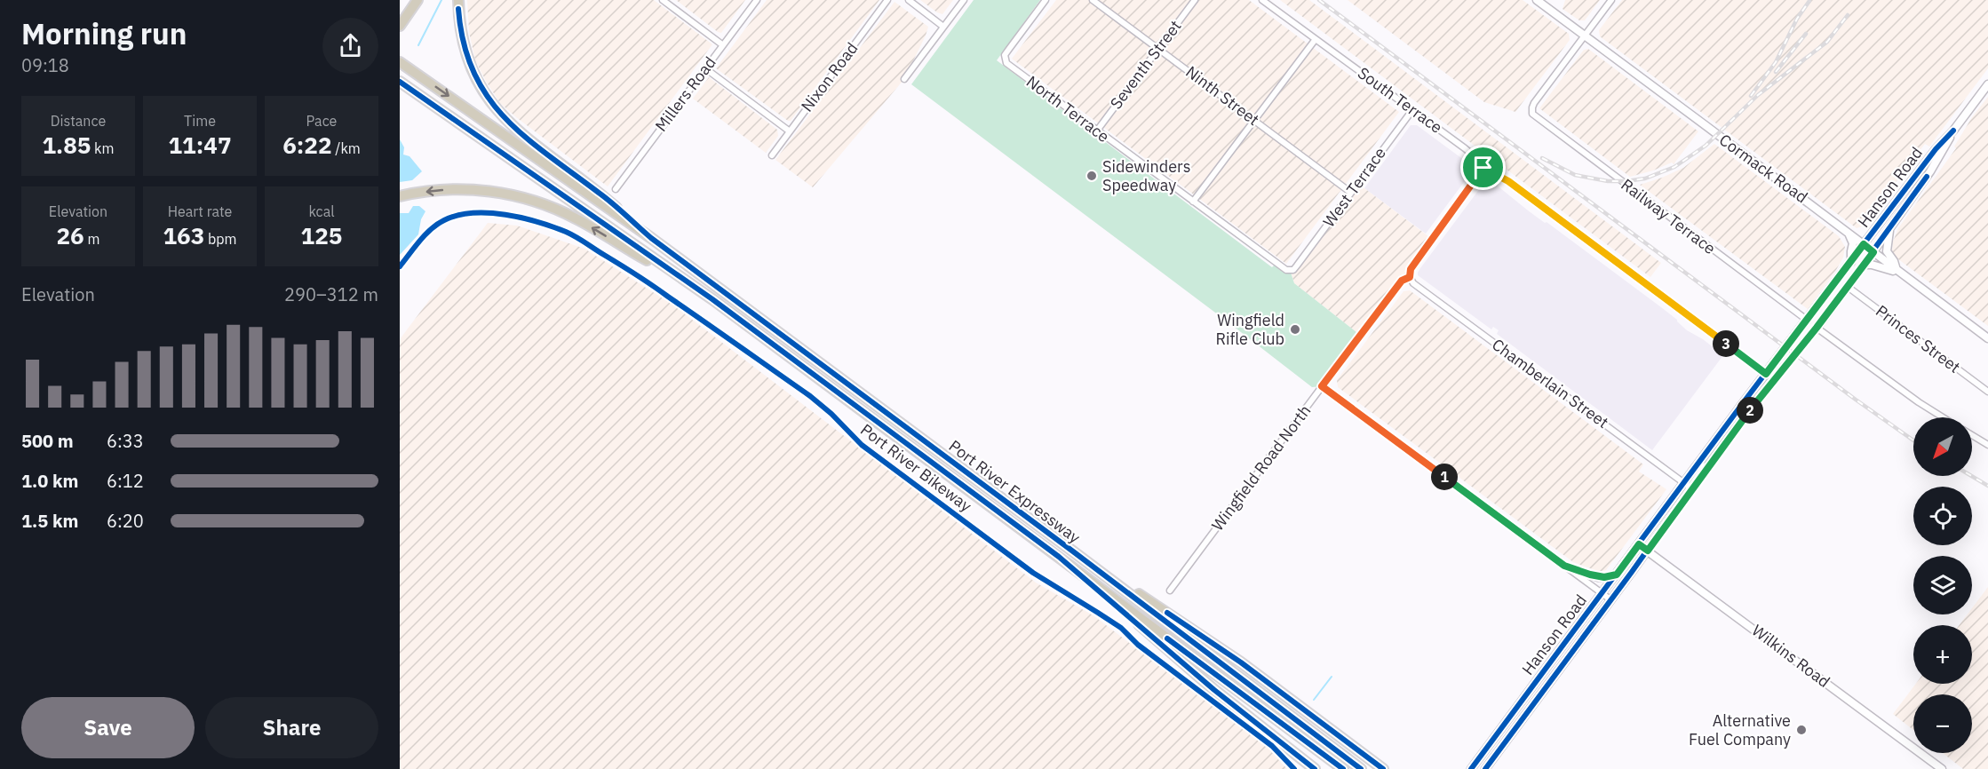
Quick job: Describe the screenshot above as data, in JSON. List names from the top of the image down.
{
  "streets": {
    "highway": ["Port River Expressway"],
    "main road": ["Cormack Road", "Hanson Road", "Wilkins Road"],
    "street": [
      "Seventh Street",
      "Nixon Road",
      "Millers Road",
      "Ninth Street",
      "South Terrace",
      "North Terrace",
      "West Terrace",
      "Railway Terrace",
      "Princes Street",
      "Chamberlain Street",
      "Wingfield Road North"
    ],
    "cycle path": ["Port River Bikeway"]
  },
  "crossings": [
    ["Seventh Street", "Ninth Street"],
    ["Seventh Street", "North Terrace"],
    ["Ninth Street", "West Terrace"],
    ["South Terrace", "West Terrace"],
    ["South Terrace", "Hanson Road"],
    ["South Terrace", "Wingfield Road North"],
    ["North Terrace", "West Terrace"],
    ["Cormack Road", "Hanson Road"],
    ["Cormack Road", "Railway Terrace"],
    ["Hanson Road", "Railway Terrace"],
    ["Hanson Road", "Princes Street"],
    ["Hanson Road", "Chamberlain Street"],
    ["Hanson Road", "Wilkins Road"],
    ["Chamberlain Street", "Wingfield Road North"]
  ],
  "places": ["Sidewinders Speedway", "Wingfield Rifle Club", "Alternative Fuel Company"],
  "north": "bottom left",
  "page": {
    "heading": ["Morning run", "09:18"],
    "stats": [
      ["Distance", "1.85 km"],
      ["Time", "11:47"],
      ["Pace", "6:22 /km"],
      ["Elevation", "26 m"],
      ["Heart rate", "163 bpm"],
      ["kcal", "125"]
    ],
    "chart": ["Elevation", "290–312 m"],
    "pins": ["3", "2", "1"],
    "map_buttons": ["+", "−"],
    "list": [
      {
        "name": "500 m",
        "note": "6:33"
      },
      {
        "name": "1.0 km",
        "note": "6:12"
      },
      {
        "name": "1.5 km",
        "note": "6:20"
      }
    ],
    "buttons": ["Save", "Share"]
  }
}
